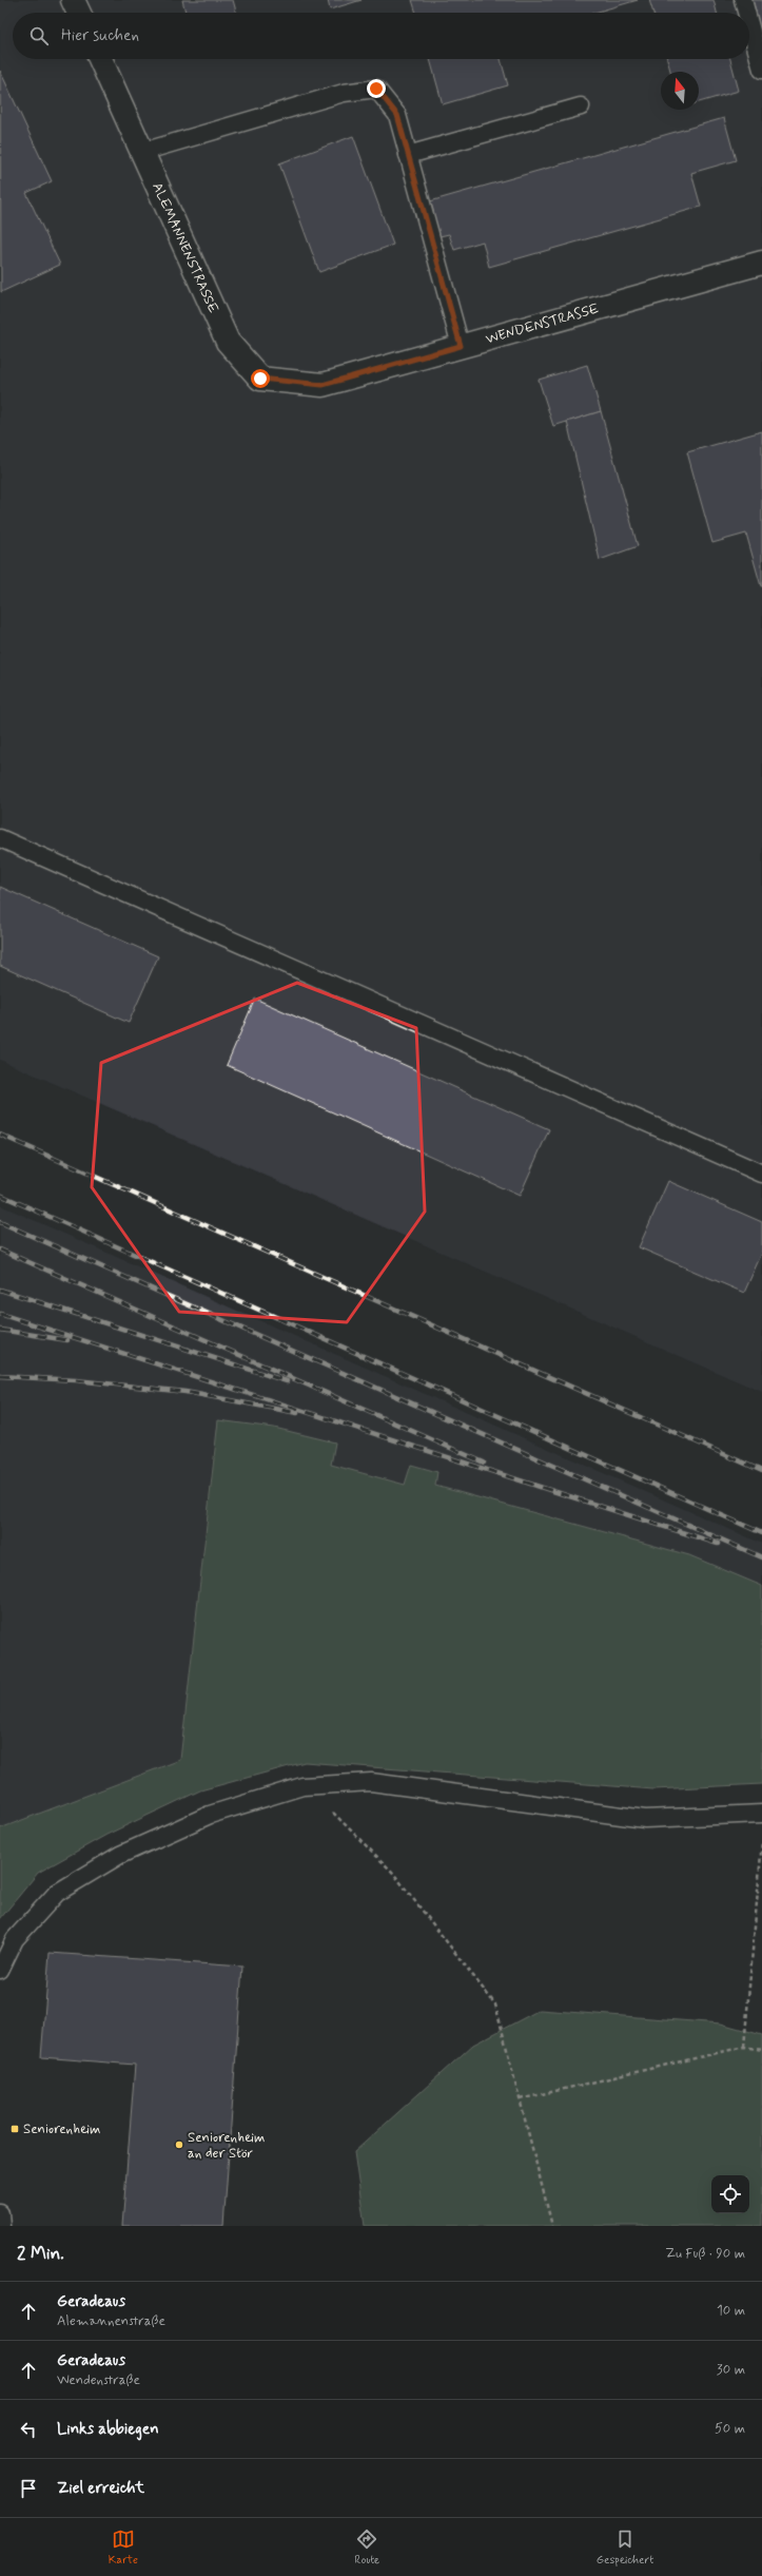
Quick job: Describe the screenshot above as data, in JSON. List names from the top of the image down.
{
  "streets": {
    "street": ["ALEMANNENSTRASSE", "WENDENSTRASSE"]
  },
  "crossings": [
    ["ALEMANNENSTRASSE", "WENDENSTRASSE"]
  ],
  "places": {
    "transit": ["Seniorenheim"],
    "other": ["Seniorenheim an der Stör"]
  },
  "north": "top",
  "page": {
    "search": "Hier suchen",
    "heading": ["2 Min.", "Zu Fuß · 90 m"],
    "list": [
      ["Geradeaus", "Alemannenstraße", "10 m"],
      ["Geradeaus", "Wendenstraße", "30 m"],
      ["Links abbiegen", "50 m"],
      "Ziel erreicht"
    ],
    "nav": ["Karte", "Route", "Gespeichert"]
  }
}
